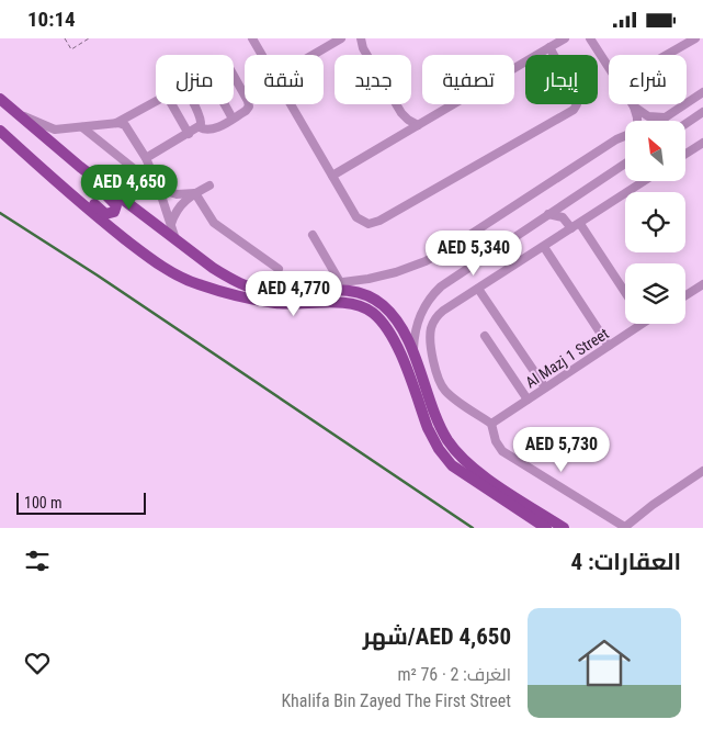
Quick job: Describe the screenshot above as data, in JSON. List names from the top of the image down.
{
  "streets": {
    "street": ["Al Mazj 1 Street"]
  },
  "scale_bar": "100 m",
  "north": "top left",
  "page": {
    "status": "10:14",
    "chip": [
      "شراء",
      "إيجار",
      "تصفية",
      "جديد",
      "شقة",
      "منزل"
    ],
    "price": [
      "AED 4,650",
      "AED 5,340",
      "AED 4,770",
      "AED 5,730"
    ],
    "scale": "100 m",
    "heading": "العقارات: 4",
    "list": [
      {
        "name": "AED 4,650/شهر",
        "note": "الغرف: 2 · 76 m² · Khalifa Bin Zayed The First Street"
      }
    ]
  }
}
